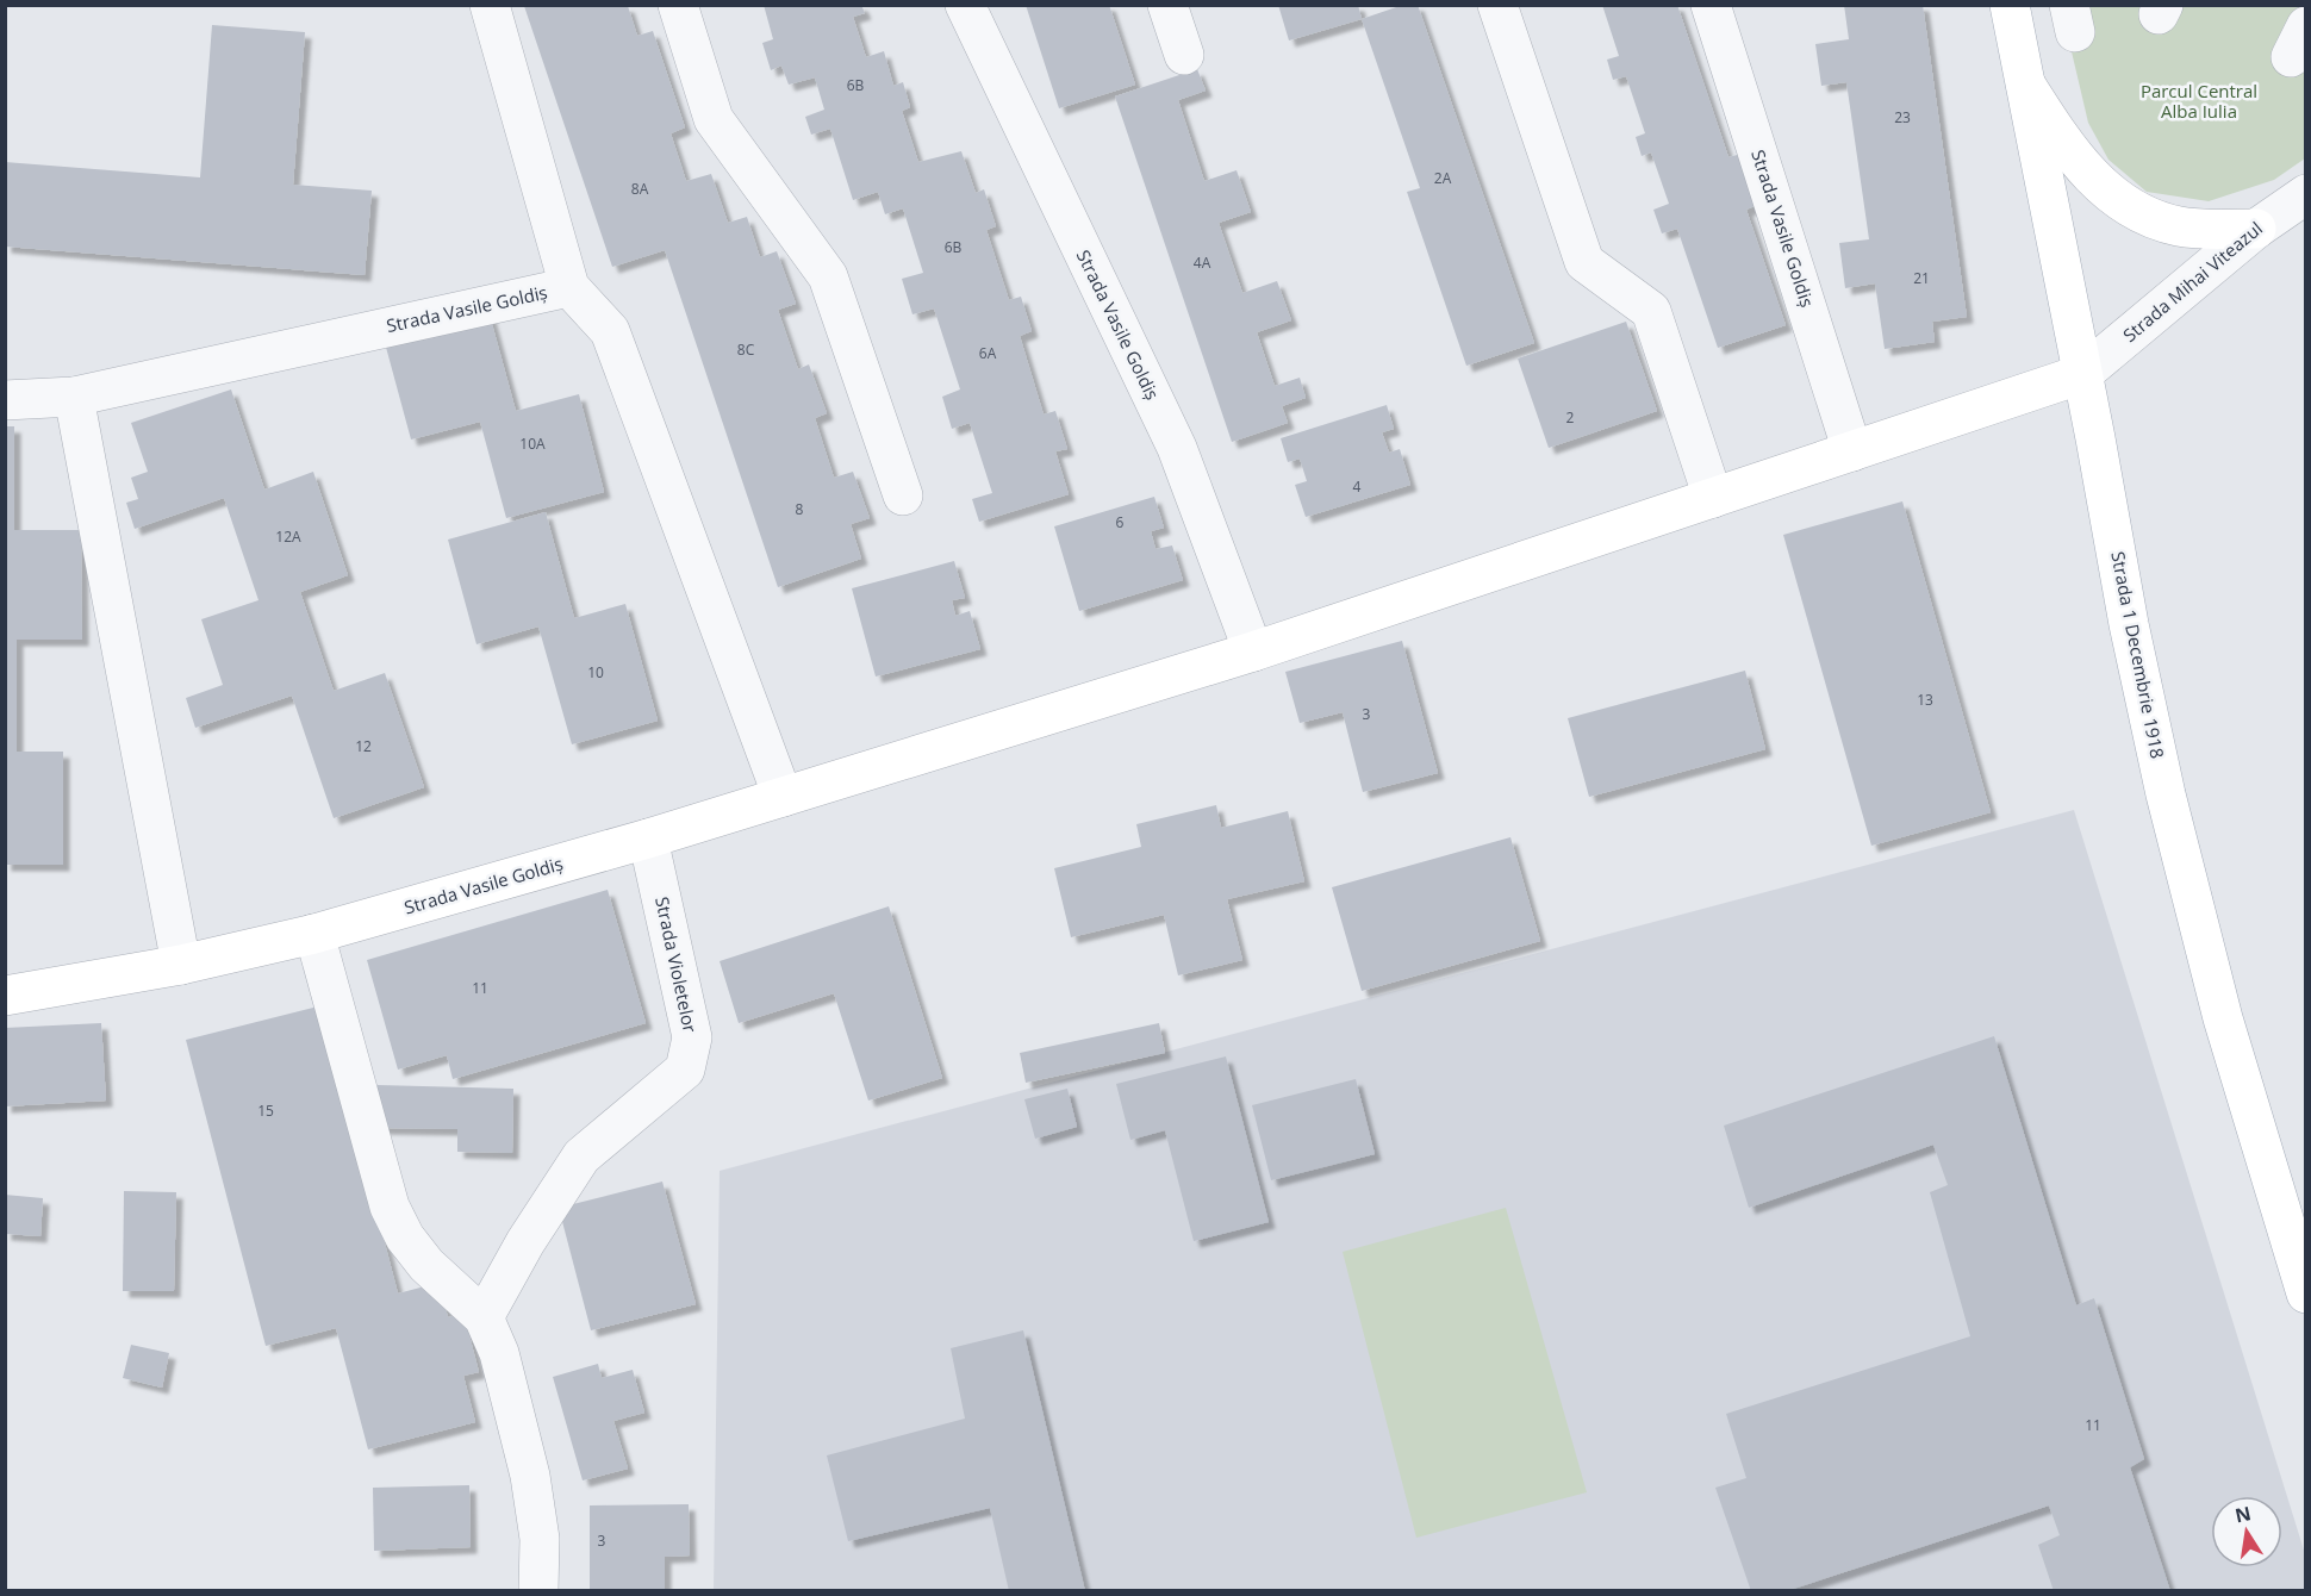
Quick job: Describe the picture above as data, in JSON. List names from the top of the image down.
{
  "streets": {
    "street": [
      "Strada Vasile Goldiș",
      "Strada Mihai Viteazul",
      "Strada 1 Decembrie 1918",
      "Strada Violetelor"
    ]
  },
  "crossings": [
    ["Strada Vasile Goldiș", "Strada Mihai Viteazul"],
    ["Strada Vasile Goldiș", "Strada 1 Decembrie 1918"],
    ["Strada Vasile Goldiș", "Strada Violetelor"],
    ["Strada Mihai Viteazul", "Strada 1 Decembrie 1918"]
  ],
  "parks": ["Parcul Central Alba Iulia"],
  "house_numbers": [
    "6B",
    "23",
    "2A",
    "8A",
    "6B",
    "4A",
    "21",
    "8C",
    "6A",
    "2",
    "10A",
    "4",
    "8",
    "6",
    "12A",
    "10",
    "13",
    "3",
    "12",
    "11",
    "15",
    "11",
    "3"
  ],
  "north": "top"
}
